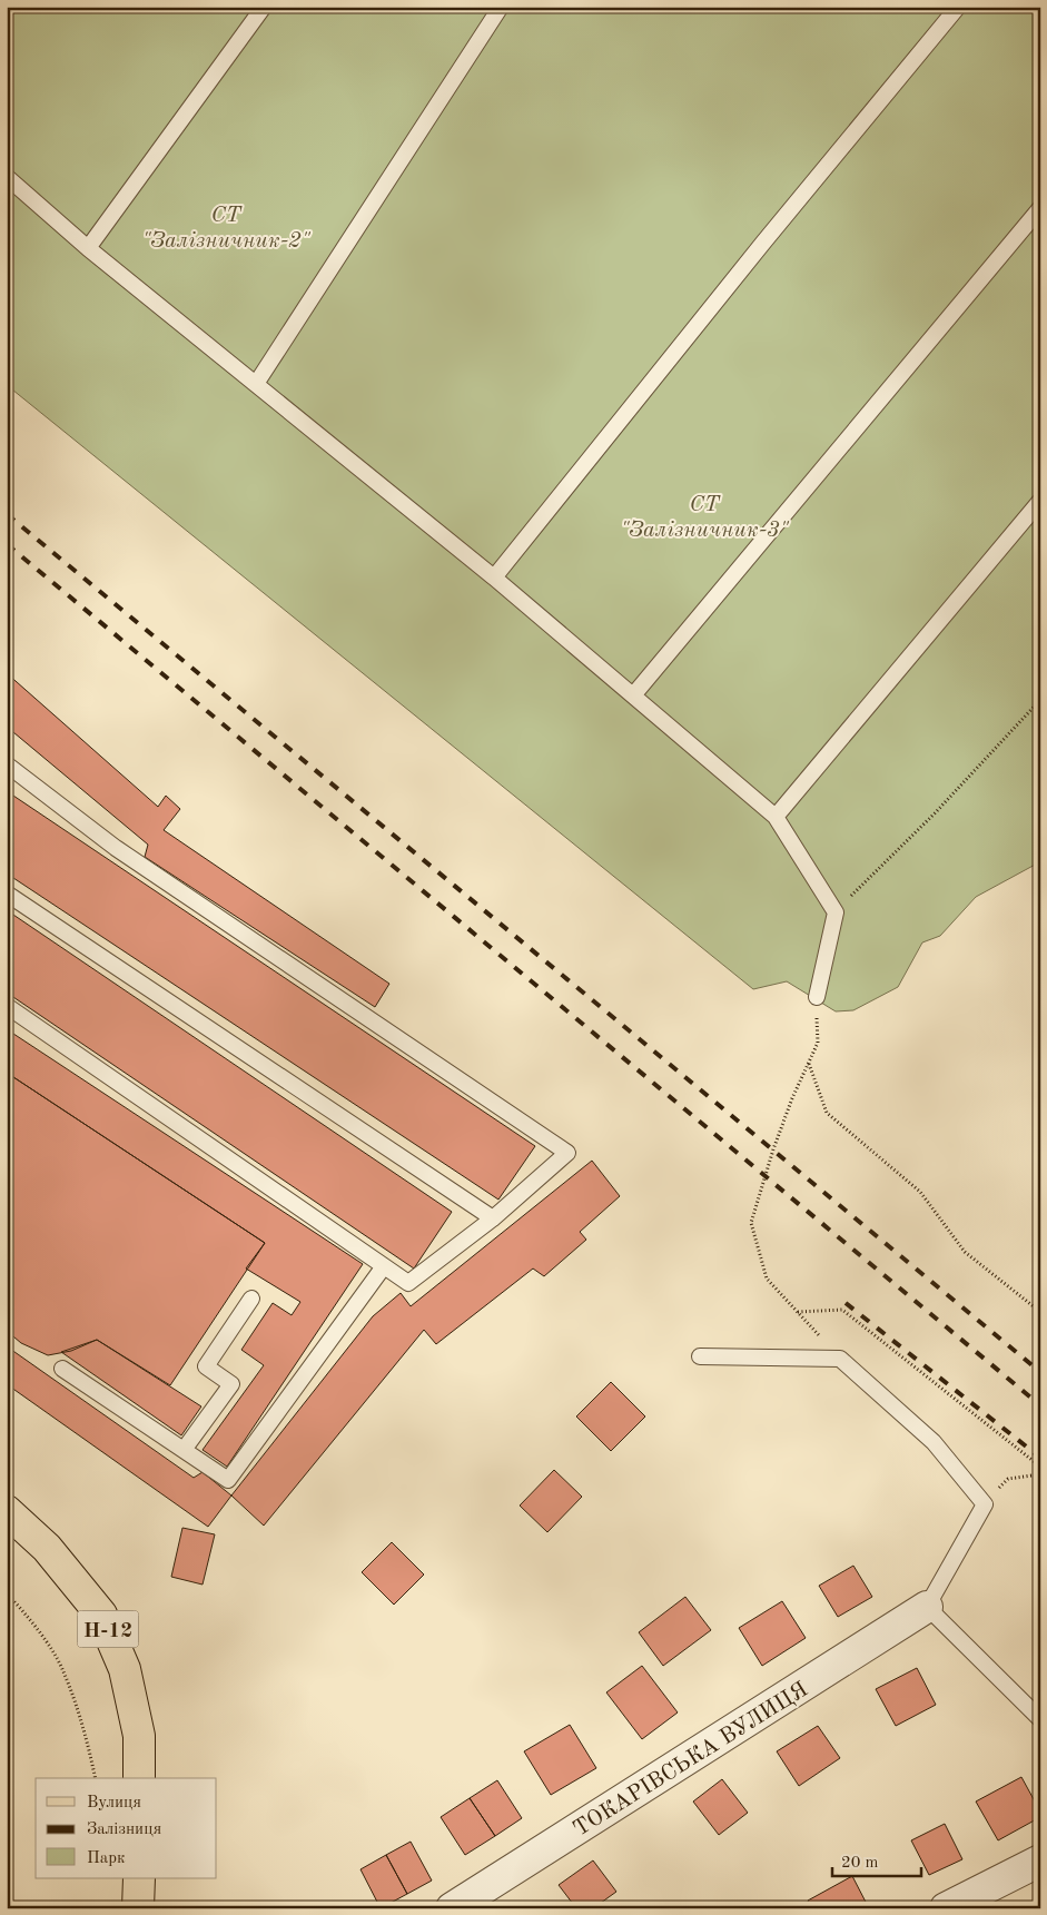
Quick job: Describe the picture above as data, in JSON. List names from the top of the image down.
{
  "streets": {
    "main road": ["Н-12"],
    "street": ["ТОКАРІВСЬКА ВУЛИЦЯ"]
  },
  "parks": ["СТ \"Залізничник-2\"", "СТ \"Залізничник-3\""],
  "legend": ["Вулиця", "Залізниця", "Парк"],
  "scale_bar": "20 m"
}
